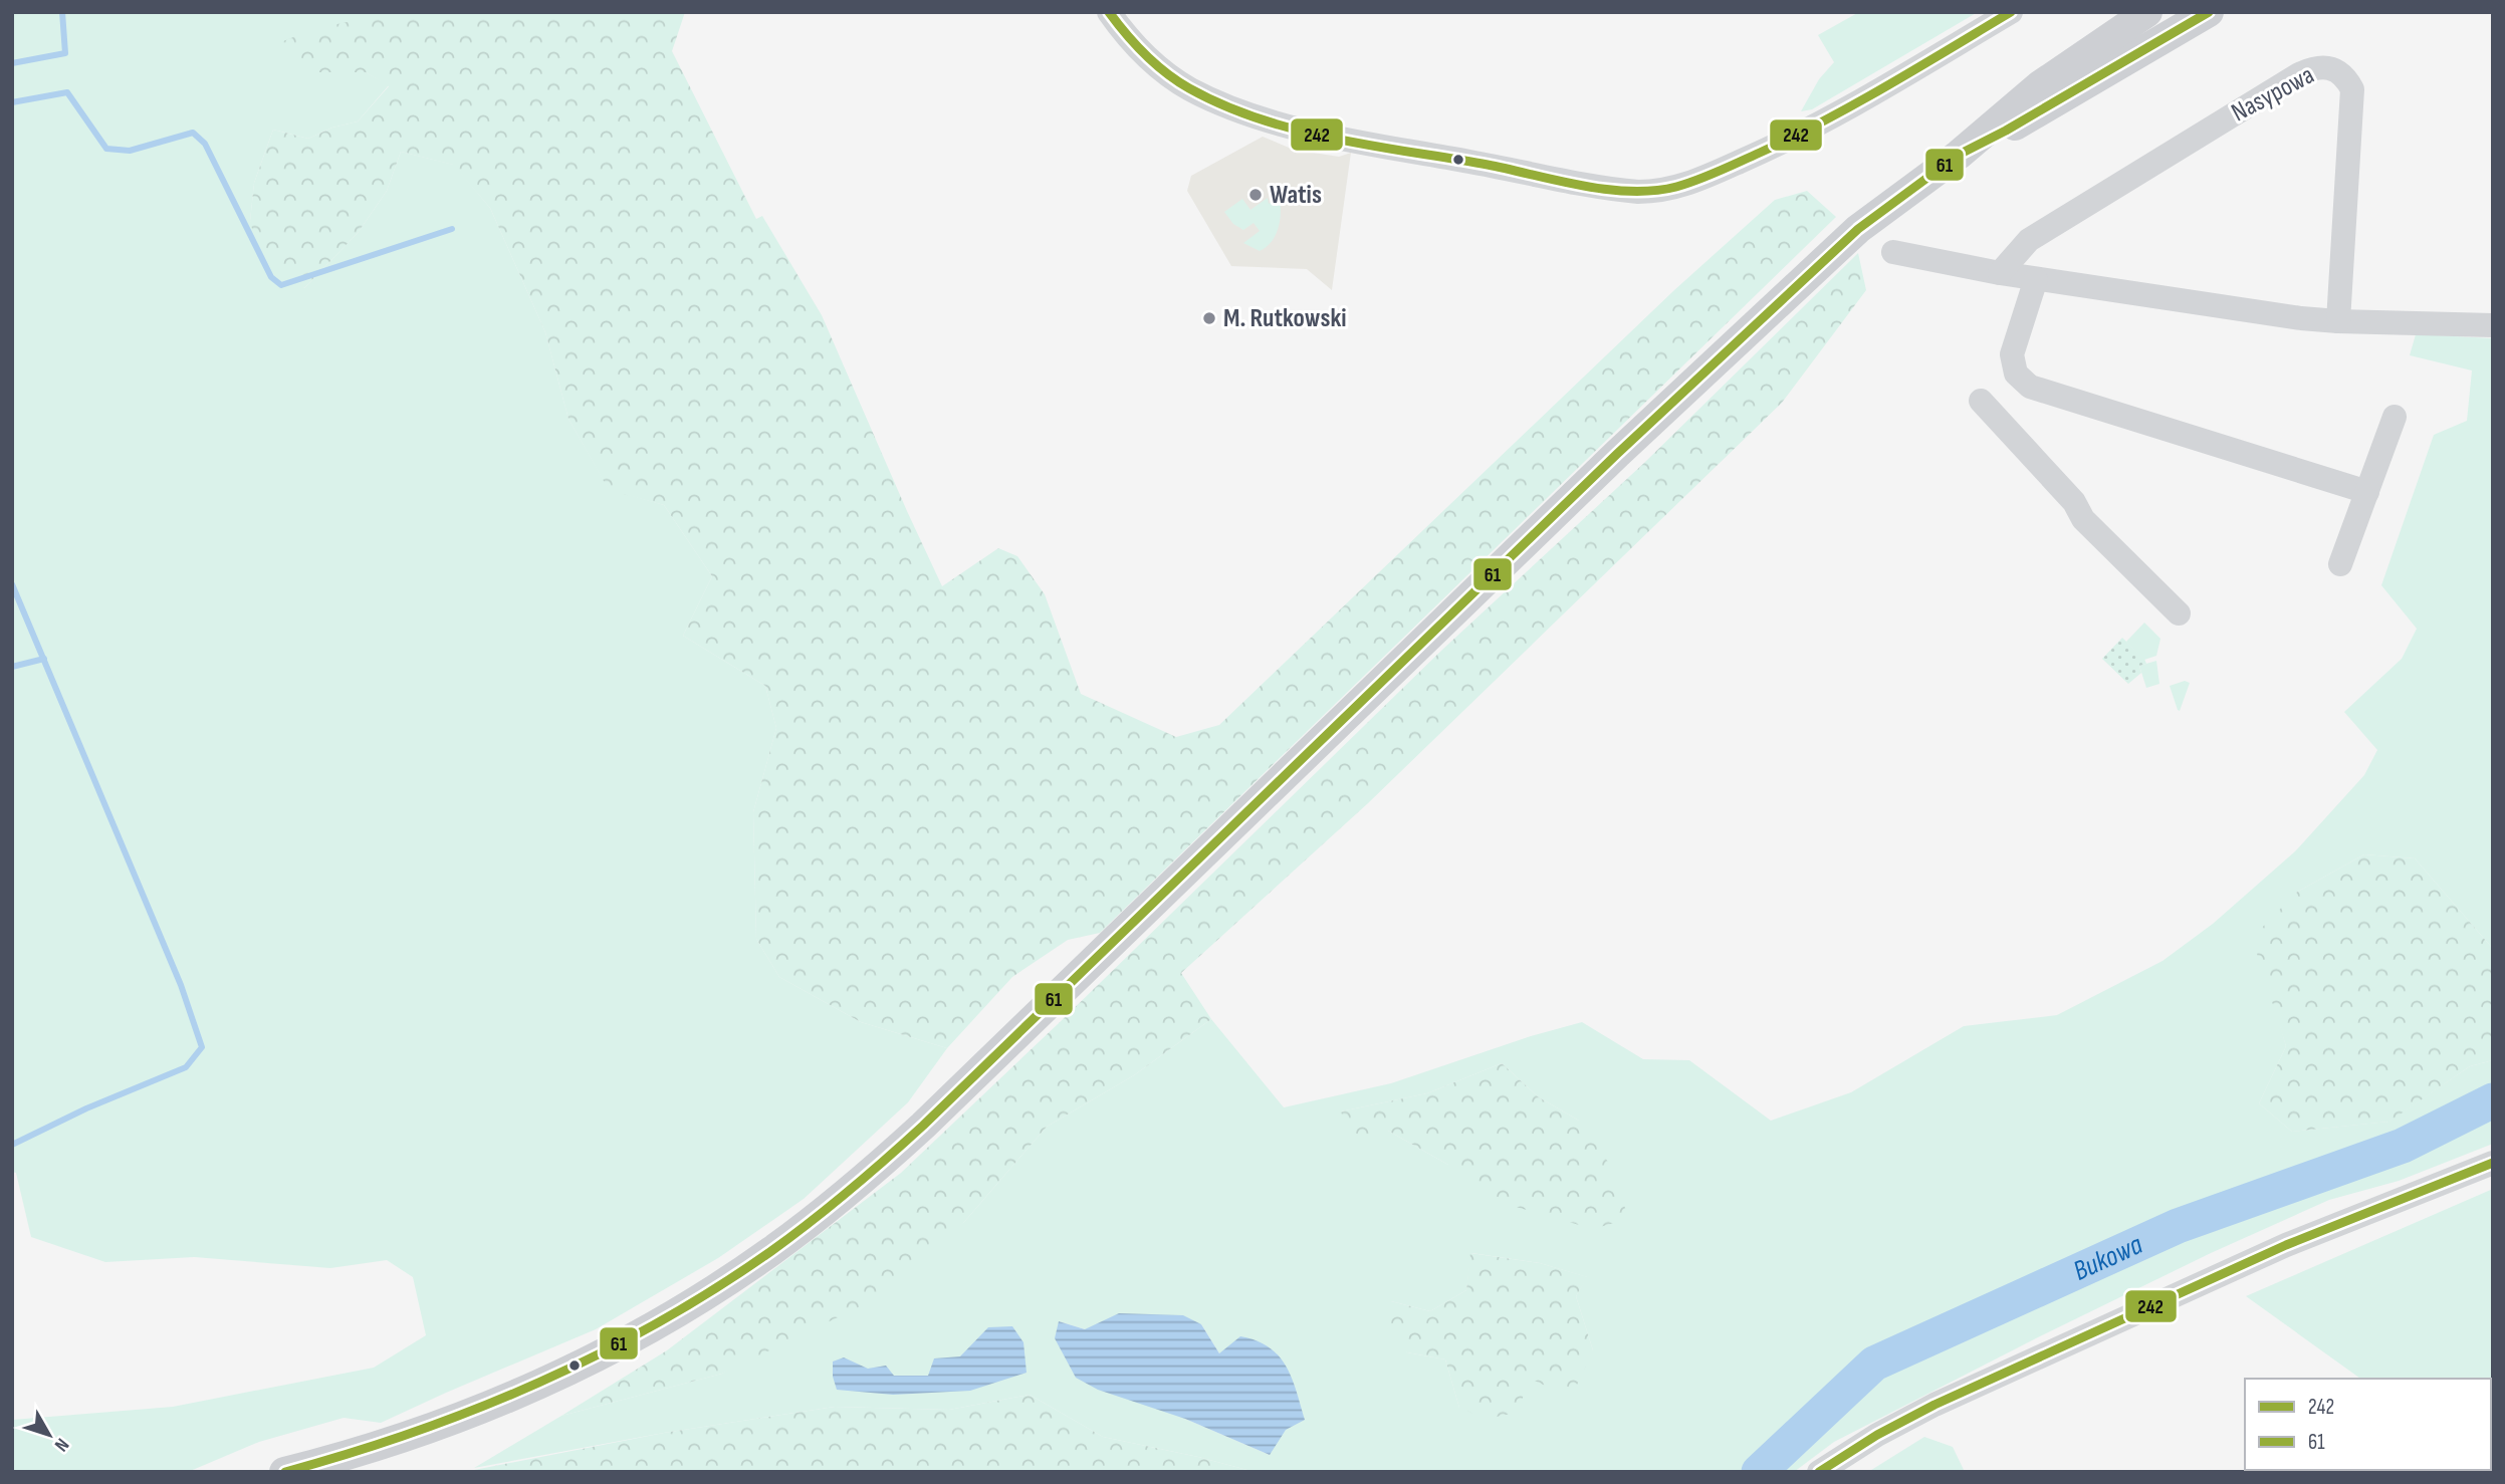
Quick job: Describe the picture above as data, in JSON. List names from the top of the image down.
{
  "streets": {
    "street": ["Nasypowa"]
  },
  "water": ["Bukowa"],
  "places": ["Watis", "M. Rutkowski"],
  "lines": ["transit line 242", "transit line 61"],
  "legend": ["242", "61"],
  "north": "bottom right"
}
